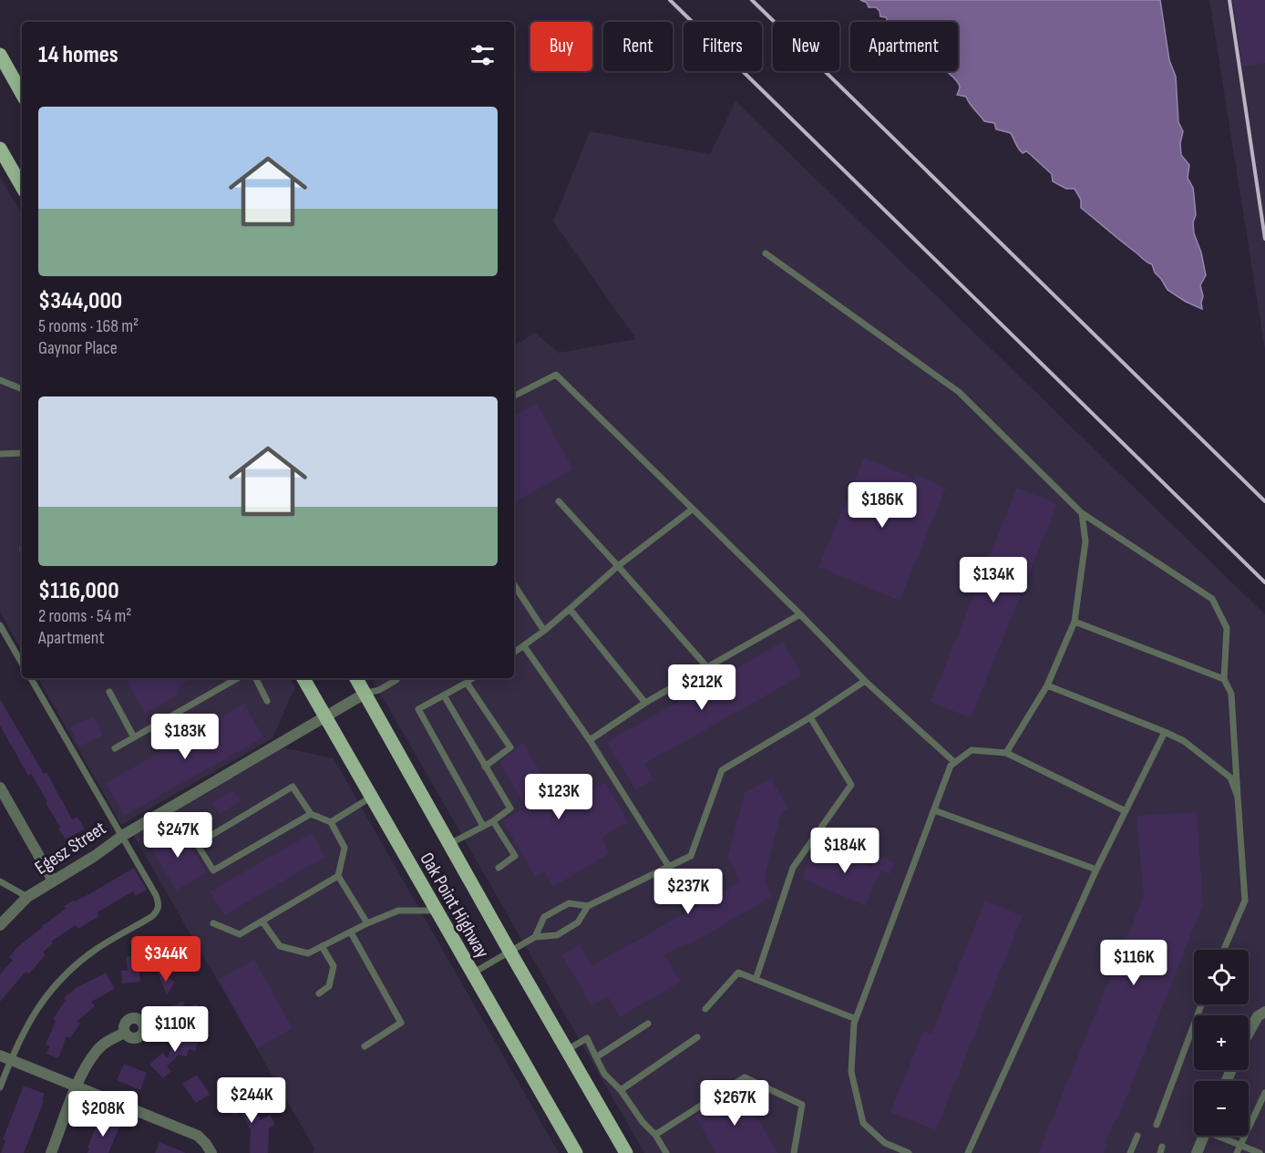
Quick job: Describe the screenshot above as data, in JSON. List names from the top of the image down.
{
  "streets": {
    "main road": ["Oak Point Highway"],
    "street": ["Egesz Street"]
  },
  "crossings": [
    ["Egesz Street", "Oak Point Highway"]
  ],
  "page": {
    "chip": [
      "Buy",
      "Rent",
      "Filters",
      "New",
      "Apartment"
    ],
    "heading": "14 homes",
    "list": [
      {
        "name": "$344,000",
        "note": "5 rooms · 168 m² · Gaynor Place"
      },
      {
        "name": "$116,000",
        "note": "2 rooms · 54 m² · Apartment"
      }
    ],
    "price": [
      "$186K",
      "$134K",
      "$212K",
      "$183K",
      "$123K",
      "$247K",
      "$184K",
      "$237K",
      "$344K",
      "$116K",
      "$110K",
      "$244K",
      "$267K",
      "$208K"
    ],
    "map_buttons": ["+", "−"]
  }
}
